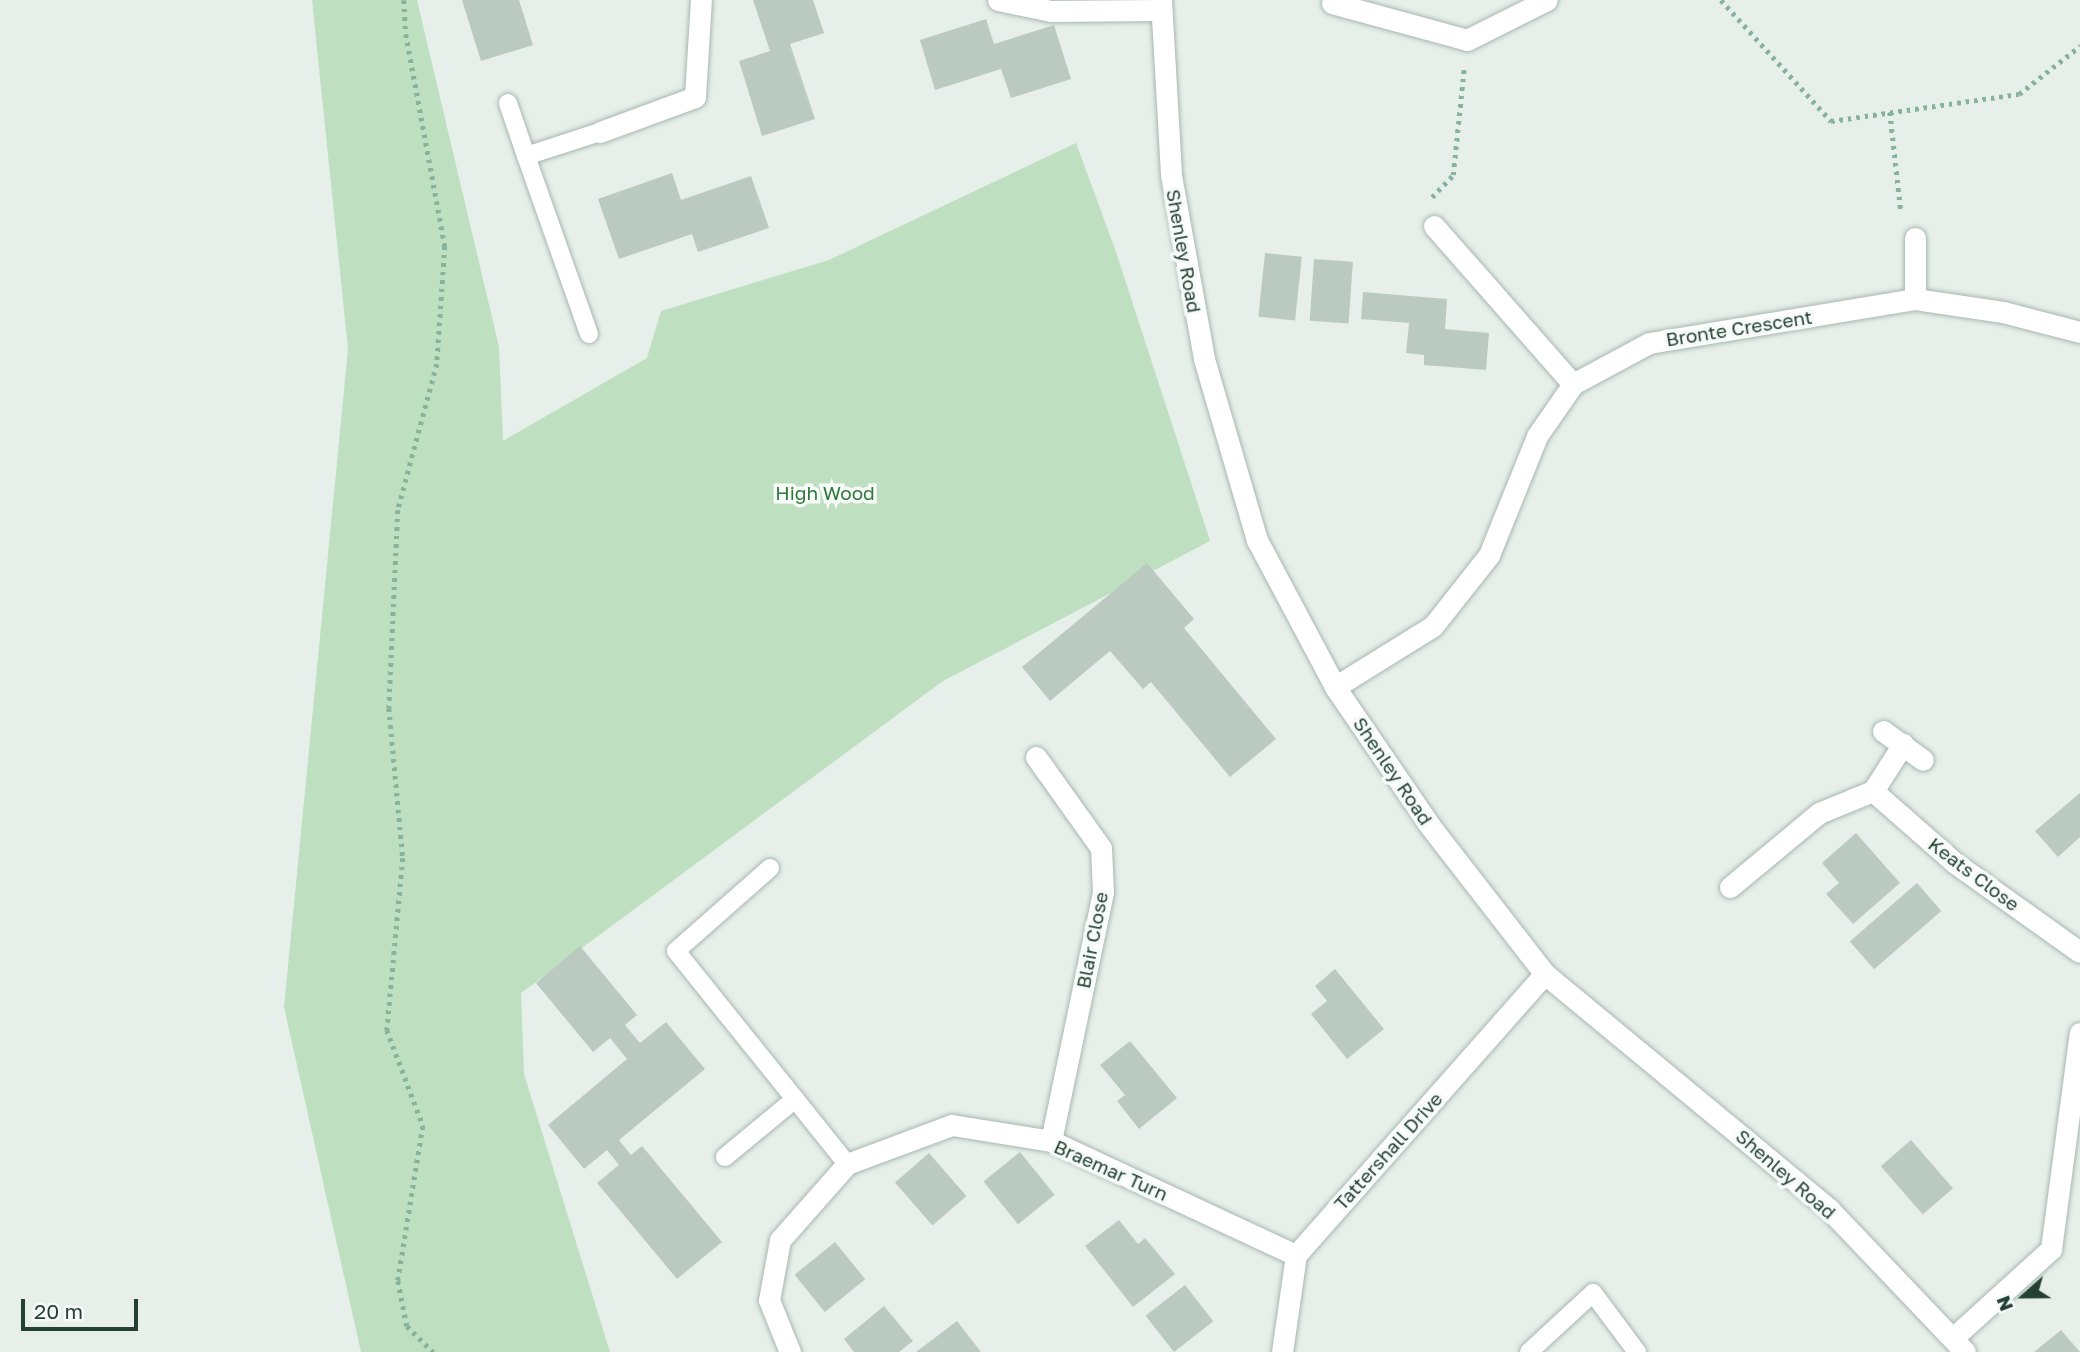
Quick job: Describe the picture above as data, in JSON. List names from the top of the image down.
{
  "streets": {
    "street": [
      "Shenley Road",
      "Bronte Crescent",
      "Keats Close",
      "Blair Close",
      "Tattershall Drive",
      "Braemar Turn"
    ]
  },
  "crossings": [
    ["Shenley Road", "Bronte Crescent"],
    ["Shenley Road", "Tattershall Drive"],
    ["Blair Close", "Braemar Turn"],
    ["Tattershall Drive", "Braemar Turn"]
  ],
  "parks": ["High Wood"],
  "scale_bar": "20 m",
  "north": "left"
}
